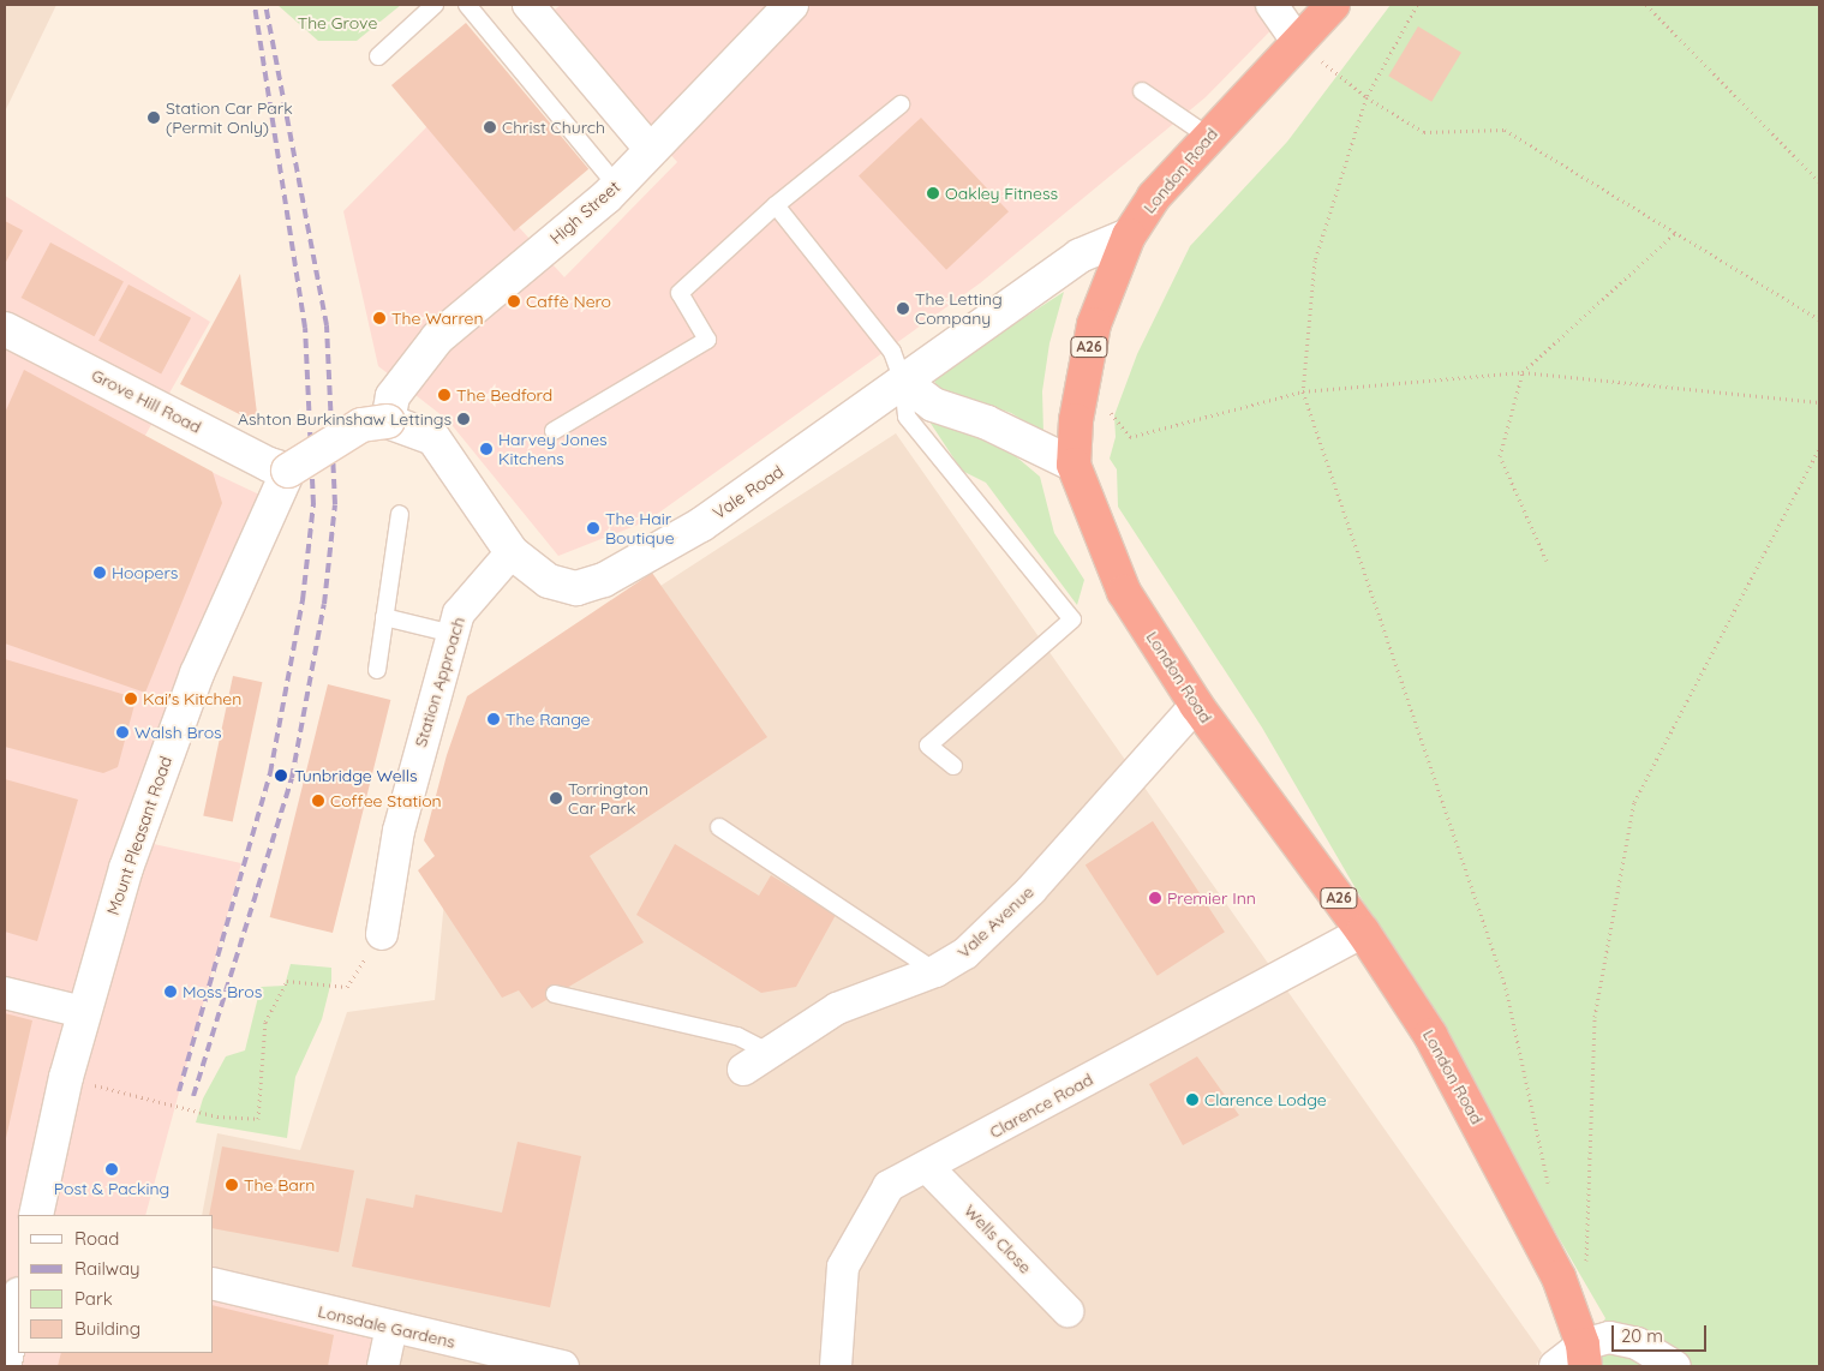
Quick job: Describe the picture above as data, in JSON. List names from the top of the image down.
{
  "streets": {
    "highway": ["London Road", "A26"],
    "street": [
      "High Street",
      "Grove Hill Road",
      "Vale Road",
      "Station Approach",
      "Mount Pleasant Road",
      "Vale Avenue",
      "Clarence Road",
      "Wells Close",
      "Lonsdale Gardens"
    ]
  },
  "crossings": [
    ["London Road", "Vale Road"],
    ["London Road", "Vale Avenue"],
    ["London Road", "Clarence Road"],
    ["High Street", "Vale Road"],
    ["Grove Hill Road", "Mount Pleasant Road"],
    ["Vale Road", "Station Approach"],
    ["Clarence Road", "Wells Close"]
  ],
  "parks": ["The Grove"],
  "places": [
    "Station Car Park (Permit Only)",
    "Christ Church",
    "Oakley Fitness",
    "Caffè Nero",
    "The Letting Company",
    "The Warren",
    "The Bedford",
    "Ashton Burkinshaw Lettings",
    "Harvey Jones Kitchens",
    "The Hair Boutique",
    "Hoopers",
    "Kai's Kitchen",
    "The Range",
    "Walsh Bros",
    "Tunbridge Wells",
    "Torrington Car Park",
    "Coffee Station",
    "Premier Inn",
    "Moss Bros",
    "Clarence Lodge",
    "Post & Packing",
    "The Barn"
  ],
  "legend": [
    "Road",
    "Railway",
    "Park",
    "Building"
  ],
  "scale_bar": "20 m"
}
